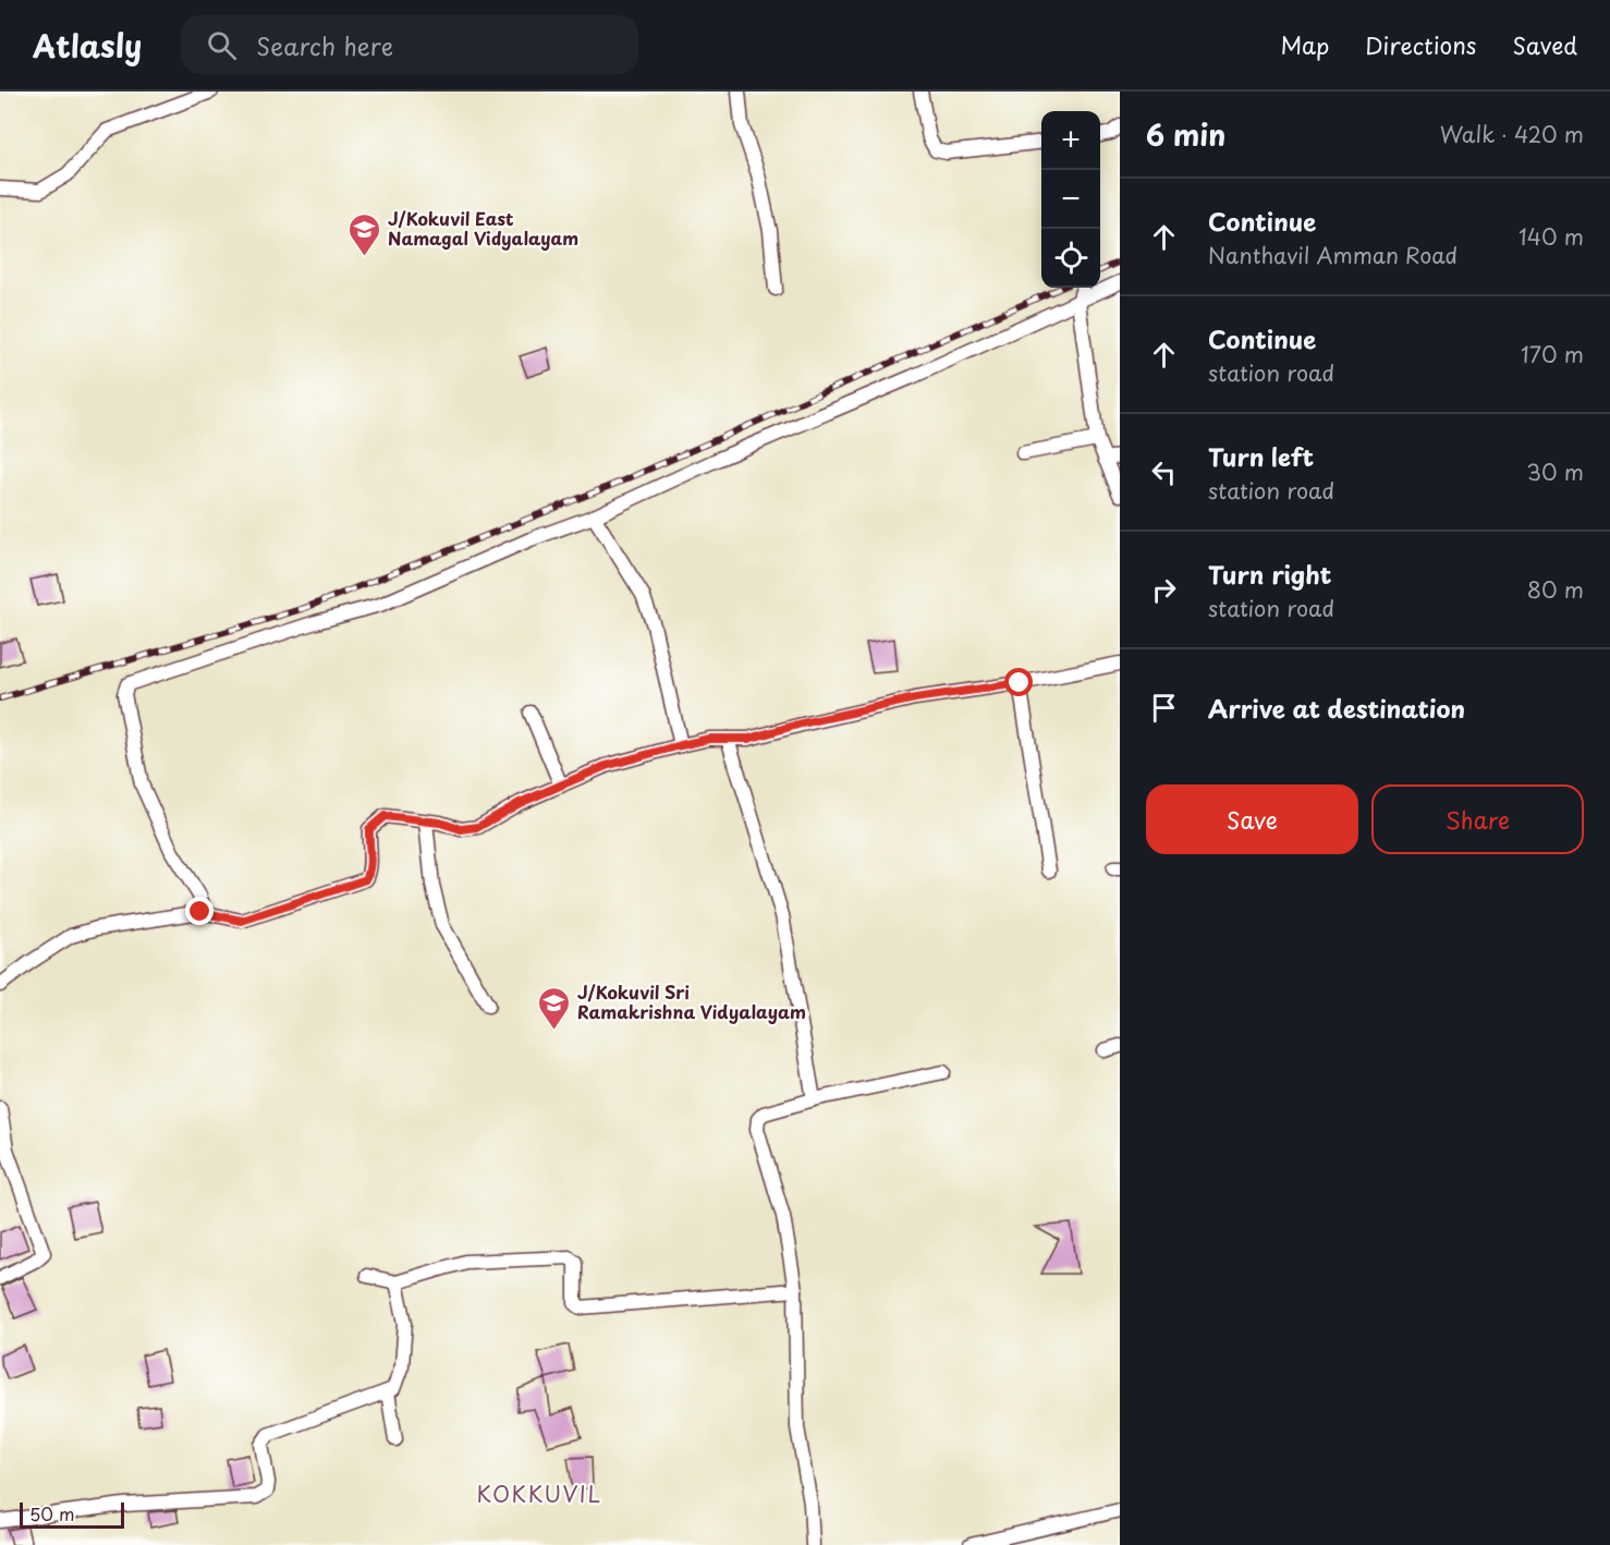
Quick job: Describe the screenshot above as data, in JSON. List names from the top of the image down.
{
  "districts": ["KOKKUVIL"],
  "places": {
    "school or university": ["J/Kokuvil East Namagal Vidyalayam", "J/Kokuvil Sri Ramakrishna Vidyalayam"]
  },
  "scale_bar": "50 m",
  "page": {
    "header": "Atlasly",
    "search": "Search here",
    "nav": ["Map", "Directions", "Saved"],
    "heading": ["6 min", "Walk · 420 m"],
    "map_buttons": ["+", "−"],
    "list": [
      ["Continue", "Nanthavil Amman Road", "140 m"],
      ["Continue", "station road", "170 m"],
      ["Turn left", "station road", "30 m"],
      ["Turn right", "station road", "80 m"],
      "Arrive at destination"
    ],
    "buttons": ["Save", "Share"],
    "scale": "50 m"
  }
}
